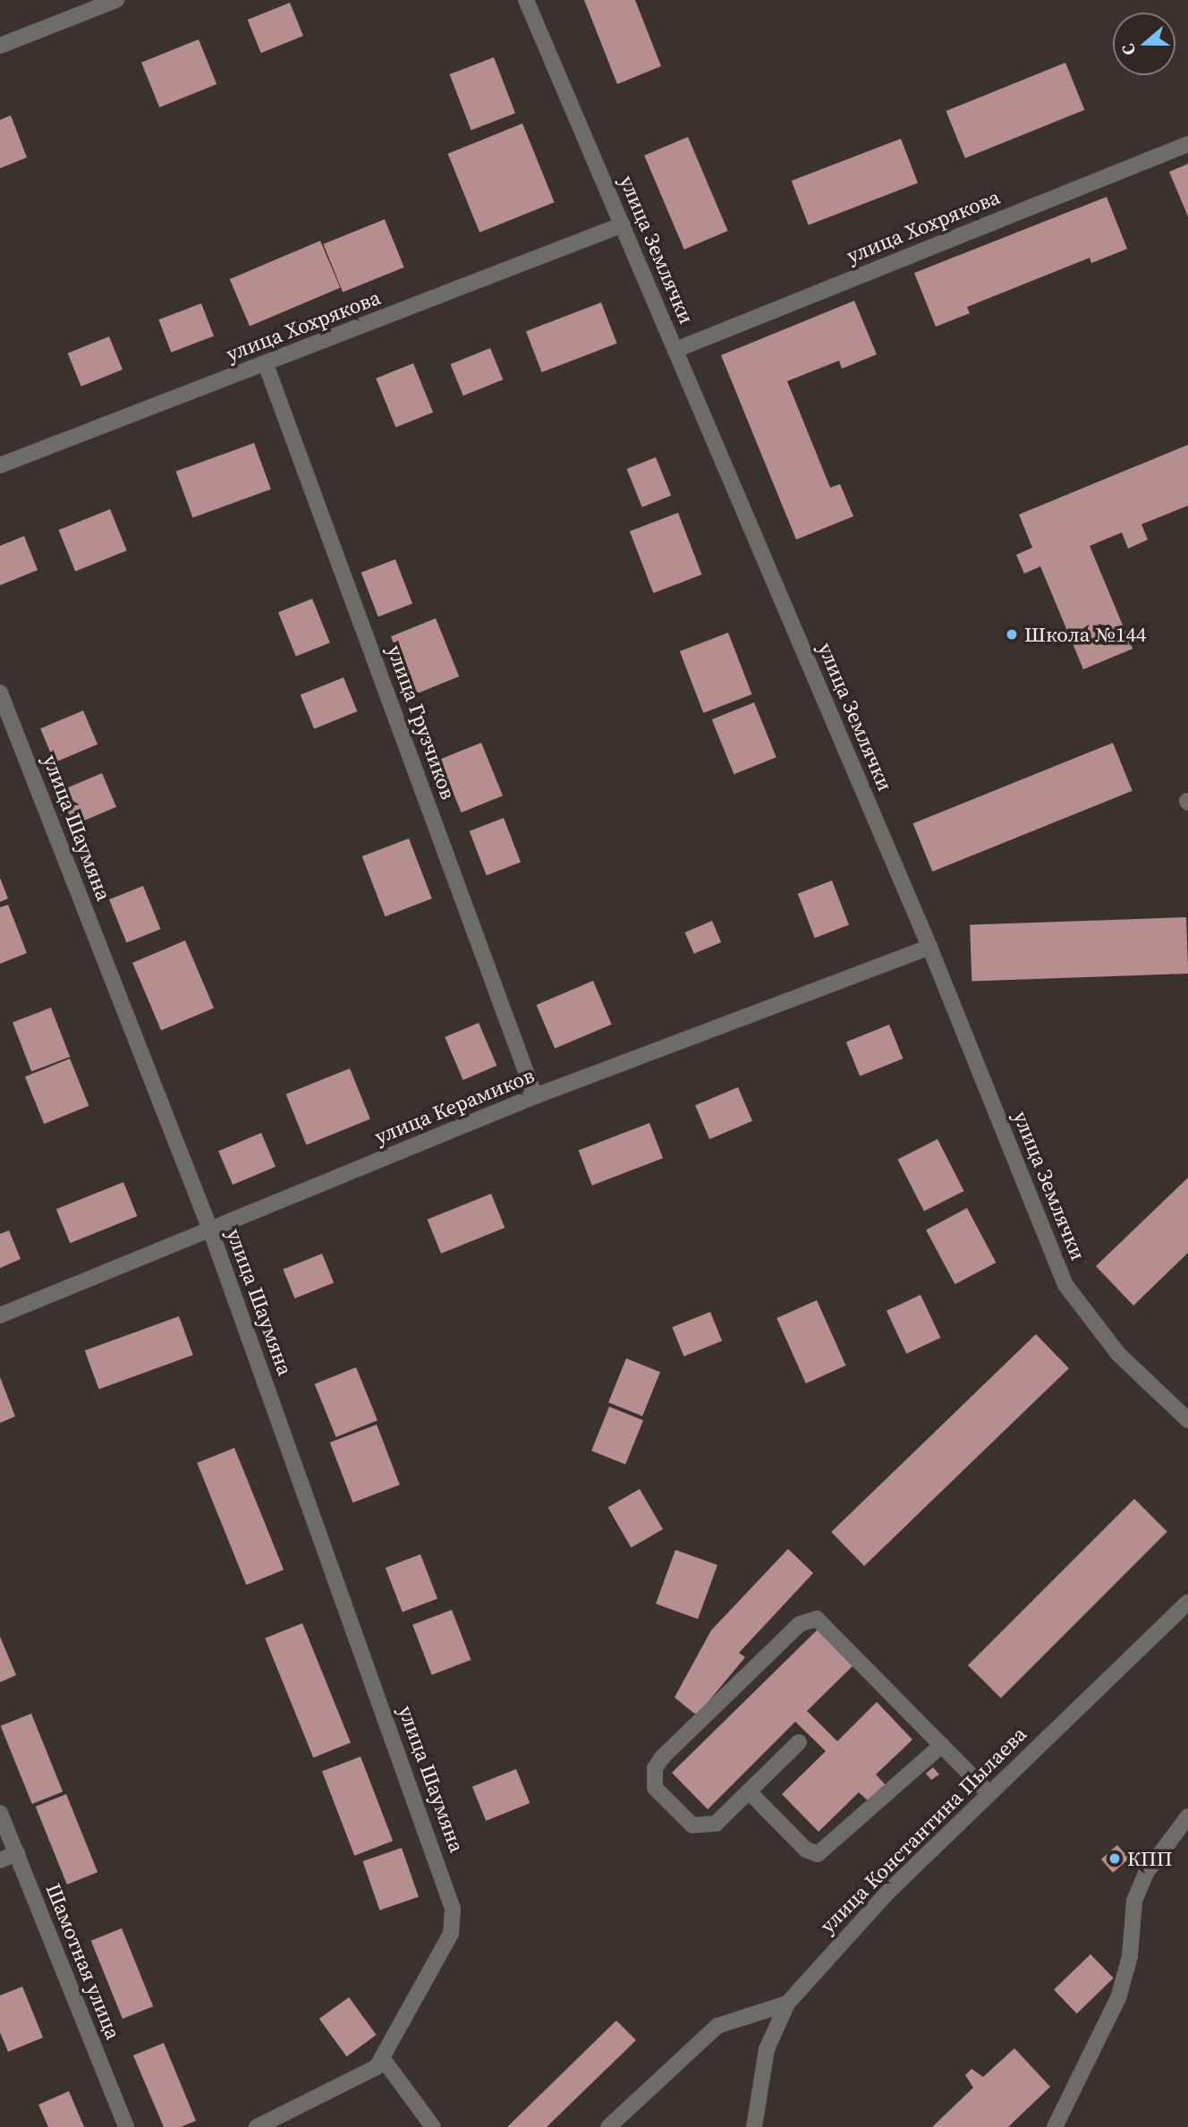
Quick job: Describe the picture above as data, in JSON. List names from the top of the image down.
{
  "streets": {
    "street": [
      "улица Хохрякова",
      "улица Землячки",
      "улица Грузчиков",
      "улица Шаумяна",
      "улица Керамиков",
      "улица Константина Пылаева",
      "Шамотная улица"
    ]
  },
  "crossings": [
    ["улица Хохрякова", "улица Землячки"],
    ["улица Хохрякова", "улица Грузчиков"],
    ["улица Землячки", "улица Керамиков"],
    ["улица Грузчиков", "улица Керамиков"],
    ["улица Шаумяна", "улица Керамиков"]
  ],
  "places": ["Школа №144", "КПП"],
  "north": "left"
}
